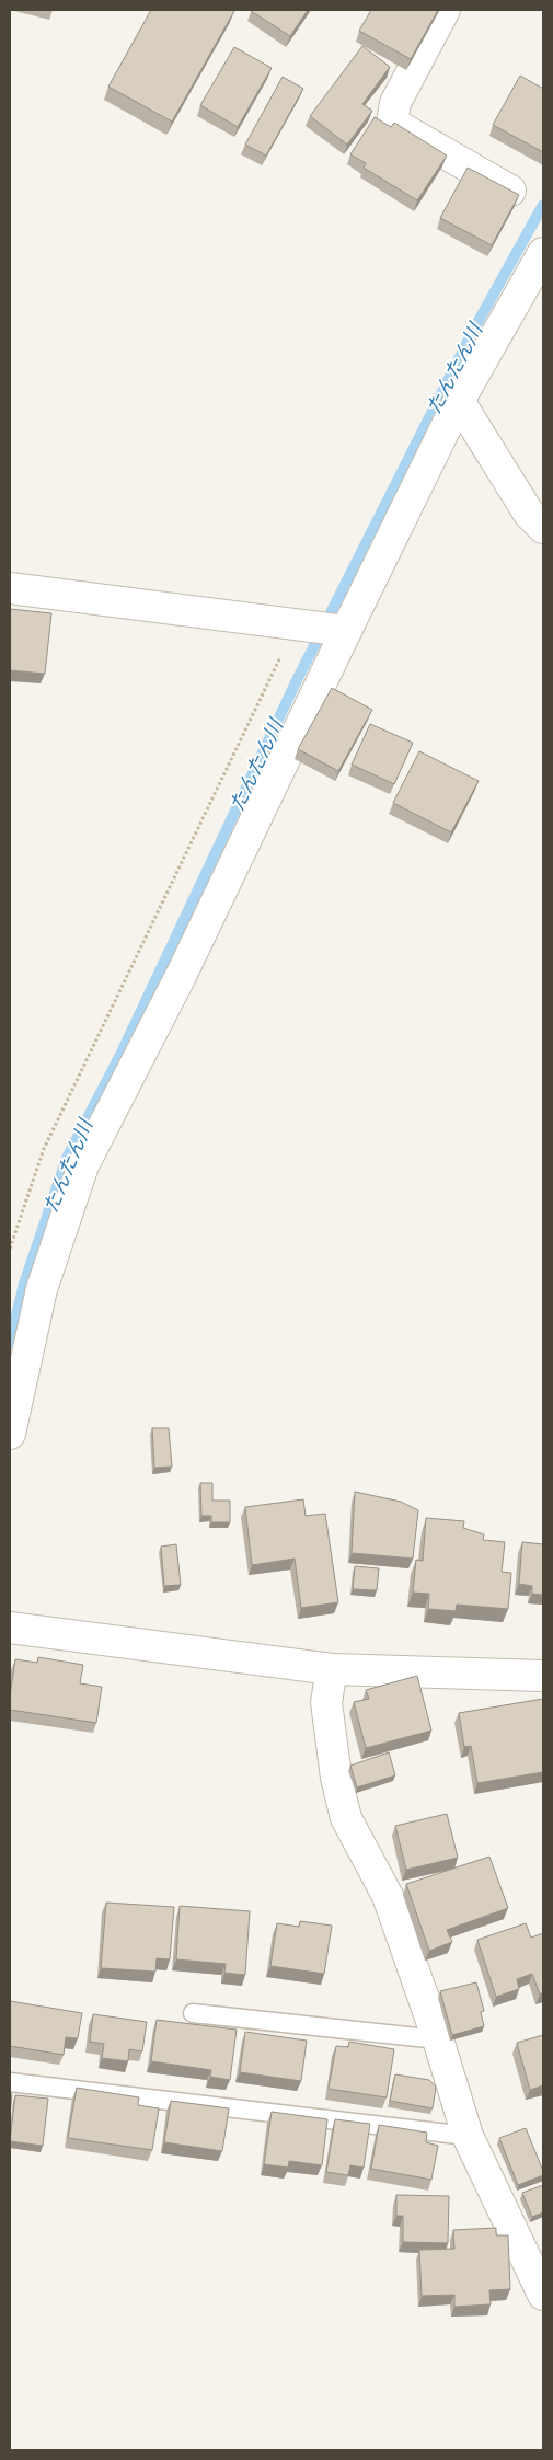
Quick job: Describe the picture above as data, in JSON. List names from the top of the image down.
{
  "water": ["たんたん川"]
}
